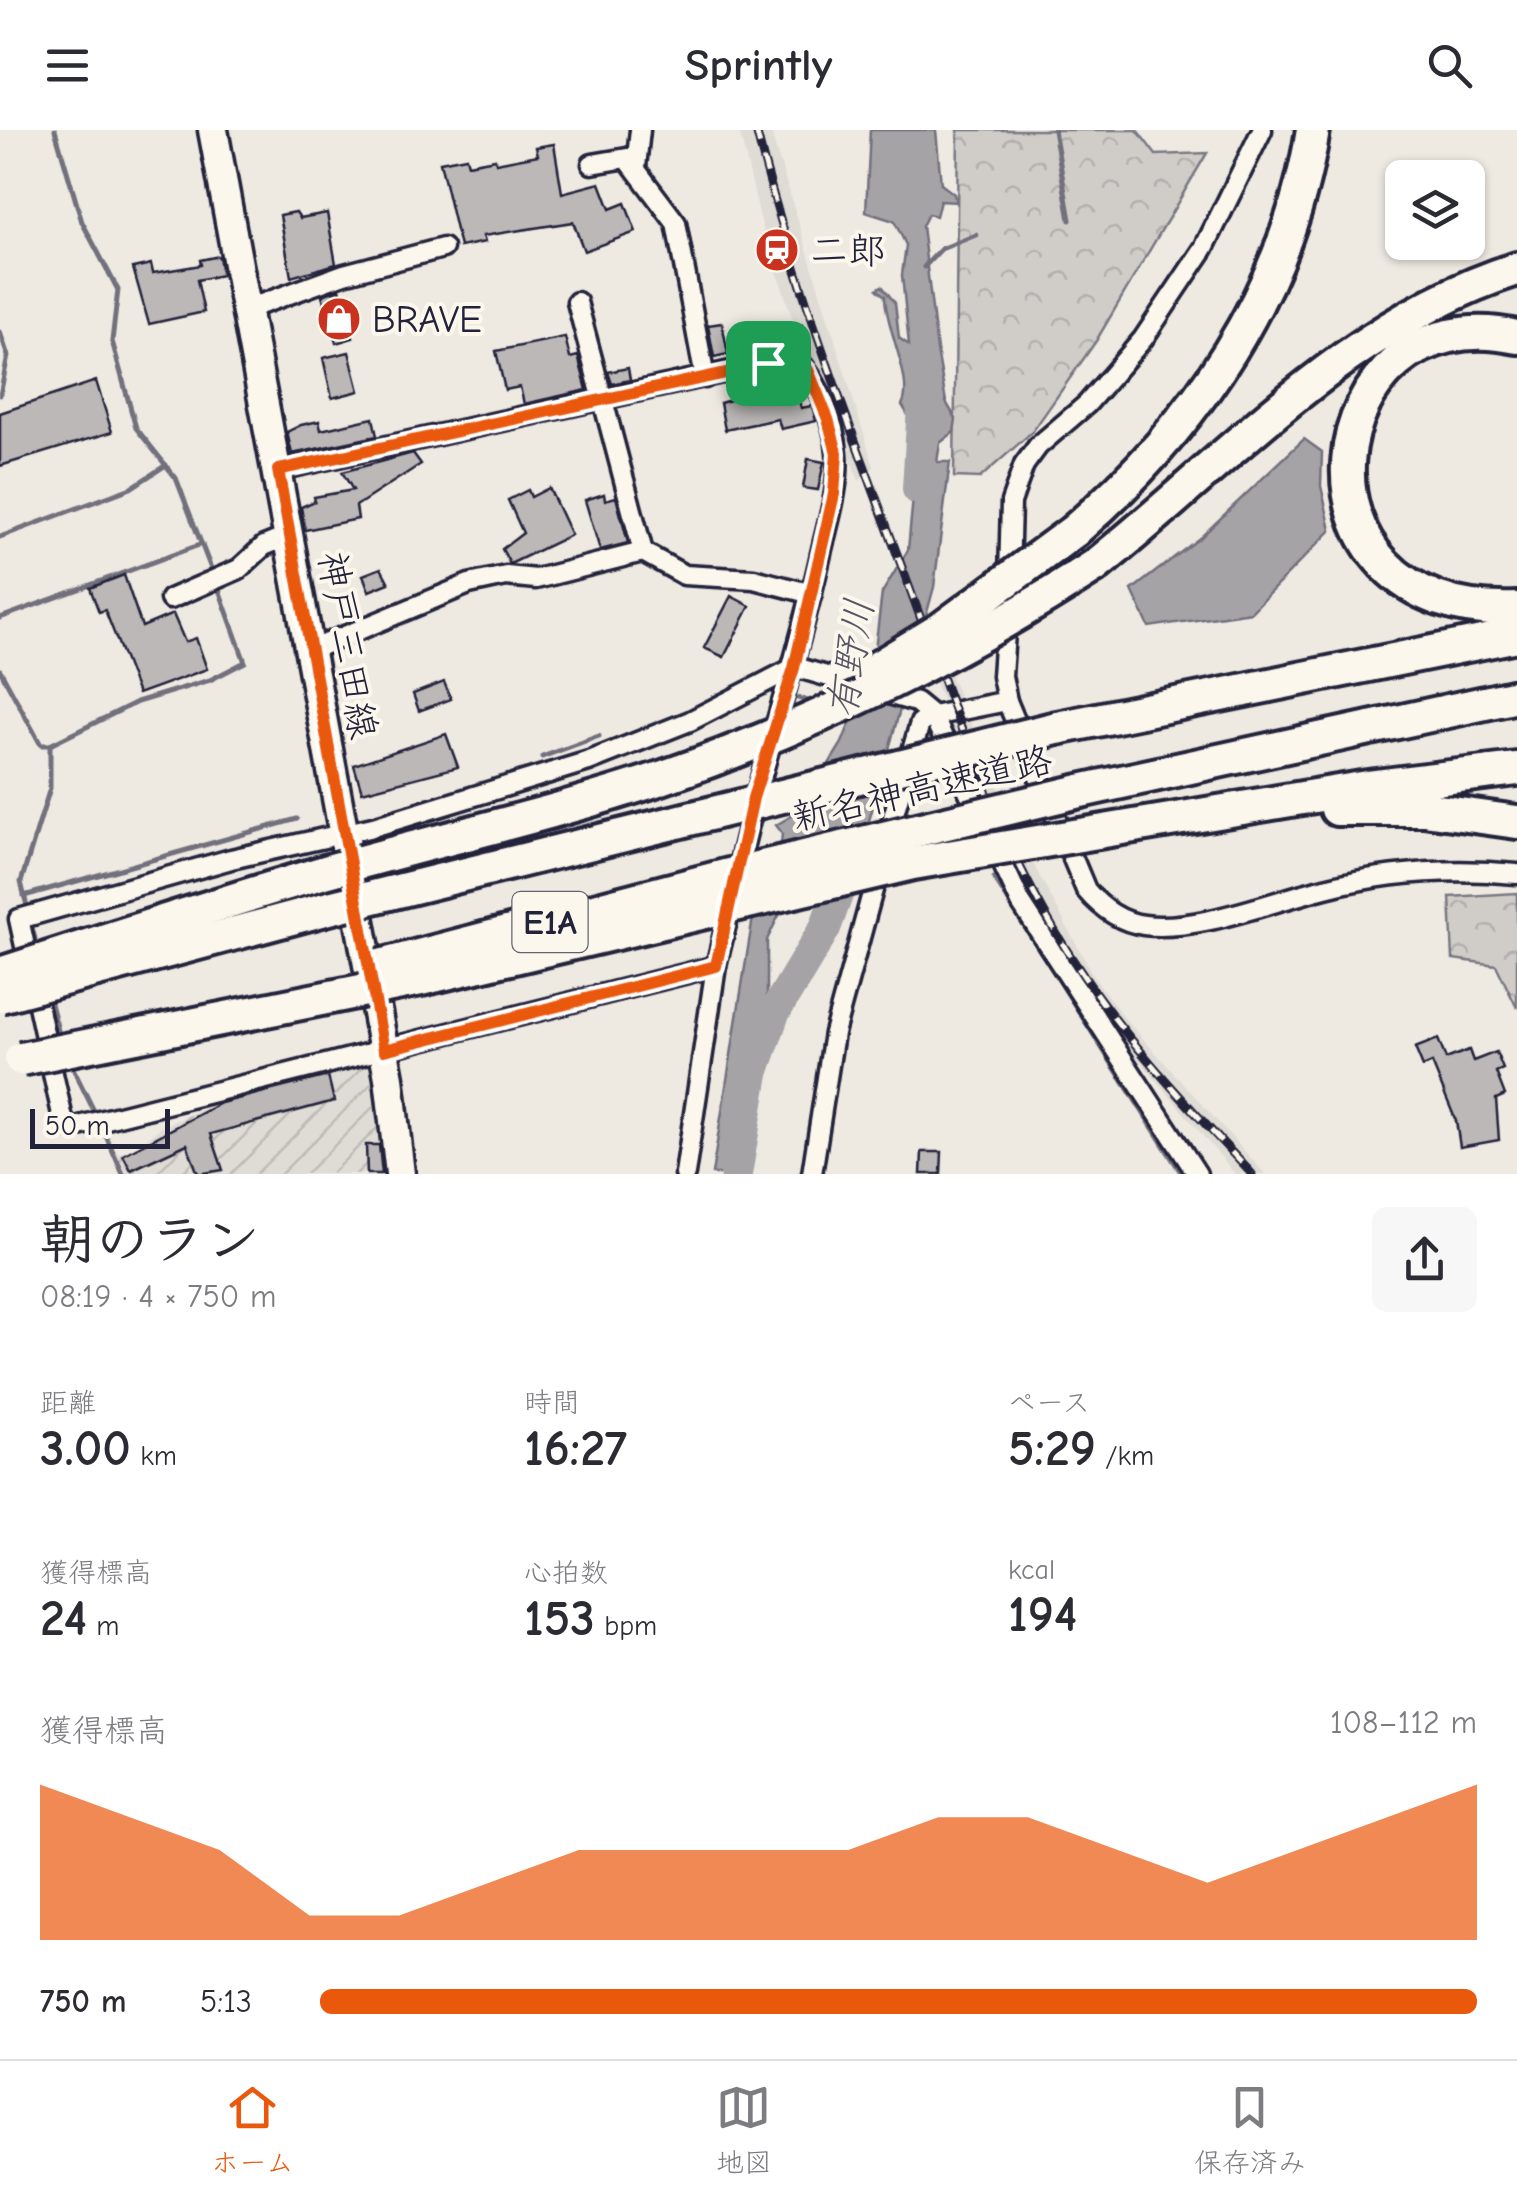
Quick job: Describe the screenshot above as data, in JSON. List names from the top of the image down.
{
  "streets": {
    "highway": ["新名神高速道路", "E1A"],
    "main road": ["神戸三田線"]
  },
  "water": ["有野川"],
  "places": {
    "station": ["二郎"],
    "shop": ["BRAVE"]
  },
  "scale_bar": "50 m",
  "page": {
    "header": "Sprintly",
    "scale": "50 m",
    "heading": ["朝のラン", "08:19 · 4 × 750 m"],
    "stats": [
      ["距離", "3.00 km"],
      ["時間", "16:27"],
      ["ペース", "5:29 /km"],
      ["獲得標高", "24 m"],
      ["心拍数", "153 bpm"],
      ["kcal", "194"]
    ],
    "chart": ["獲得標高", "108–112 m"],
    "list": [
      {
        "name": "750 m",
        "note": "5:13"
      }
    ],
    "tabs": ["ホーム", "地図", "保存済み"]
  }
}
